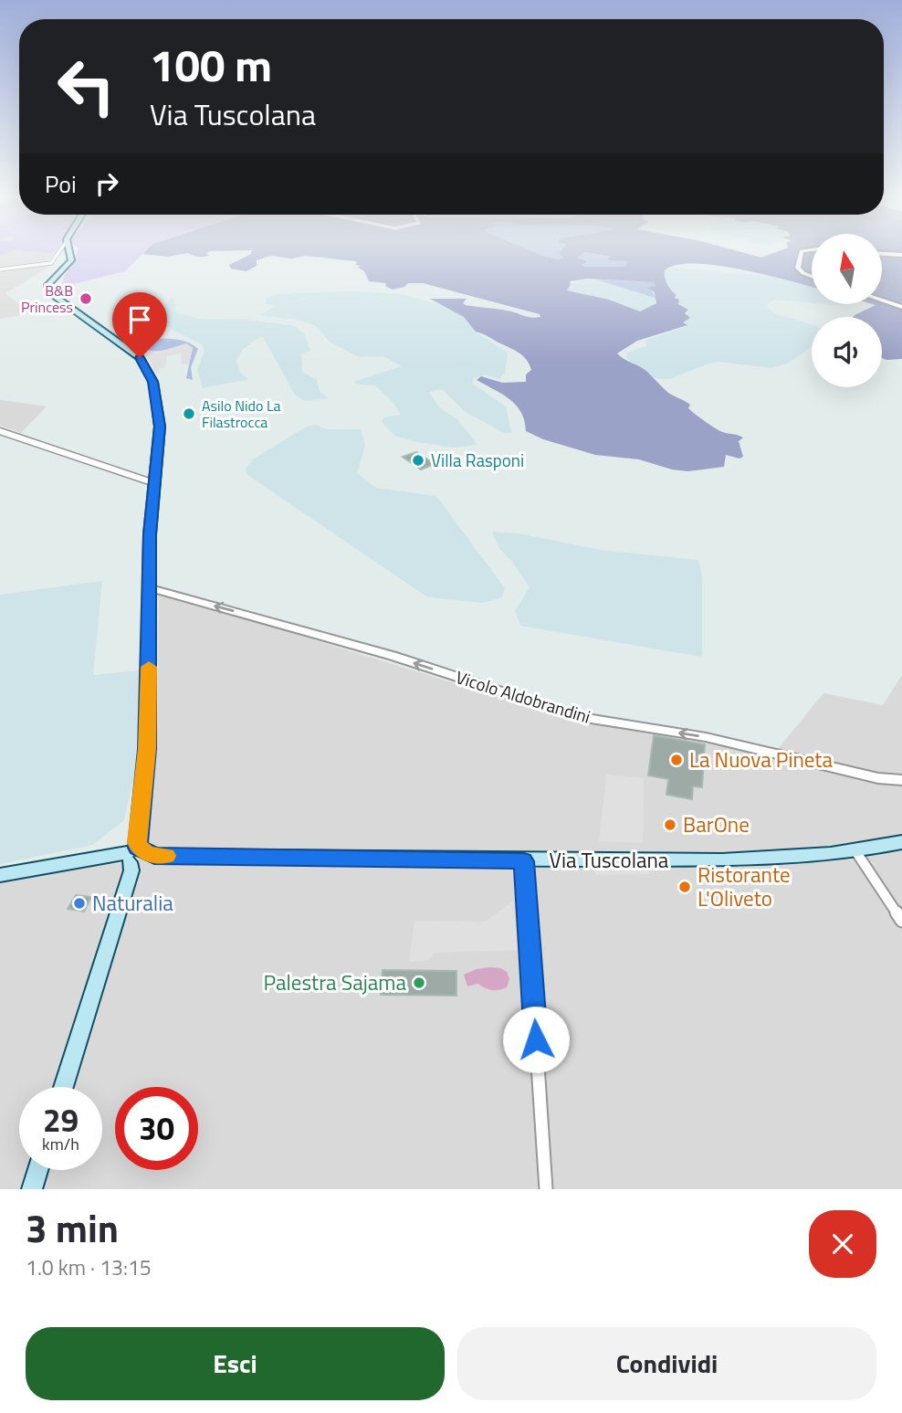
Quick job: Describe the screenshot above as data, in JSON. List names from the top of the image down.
{
  "streets": {
    "main road": ["Via Tuscolana"],
    "street": ["Vicolo Aldobrandini"]
  },
  "one_way": ["Vicolo Aldobrandini"],
  "places": [
    "B&B Princess",
    "Asilo Nido La Filastrocca",
    "Villa Rasponi",
    "La Nuova Pineta",
    "BarOne",
    "Ristorante L'Oliveto",
    "Naturalia",
    "Palestra Sajama"
  ],
  "north": "top",
  "page": {
    "turn": ["100 m", "Via Tuscolana"],
    "then": "Poi",
    "speed": "29 km/h",
    "limit": "30",
    "heading": ["3 min", "1.0 km · 13:15"],
    "buttons": ["Esci", "Condividi"]
  }
}
